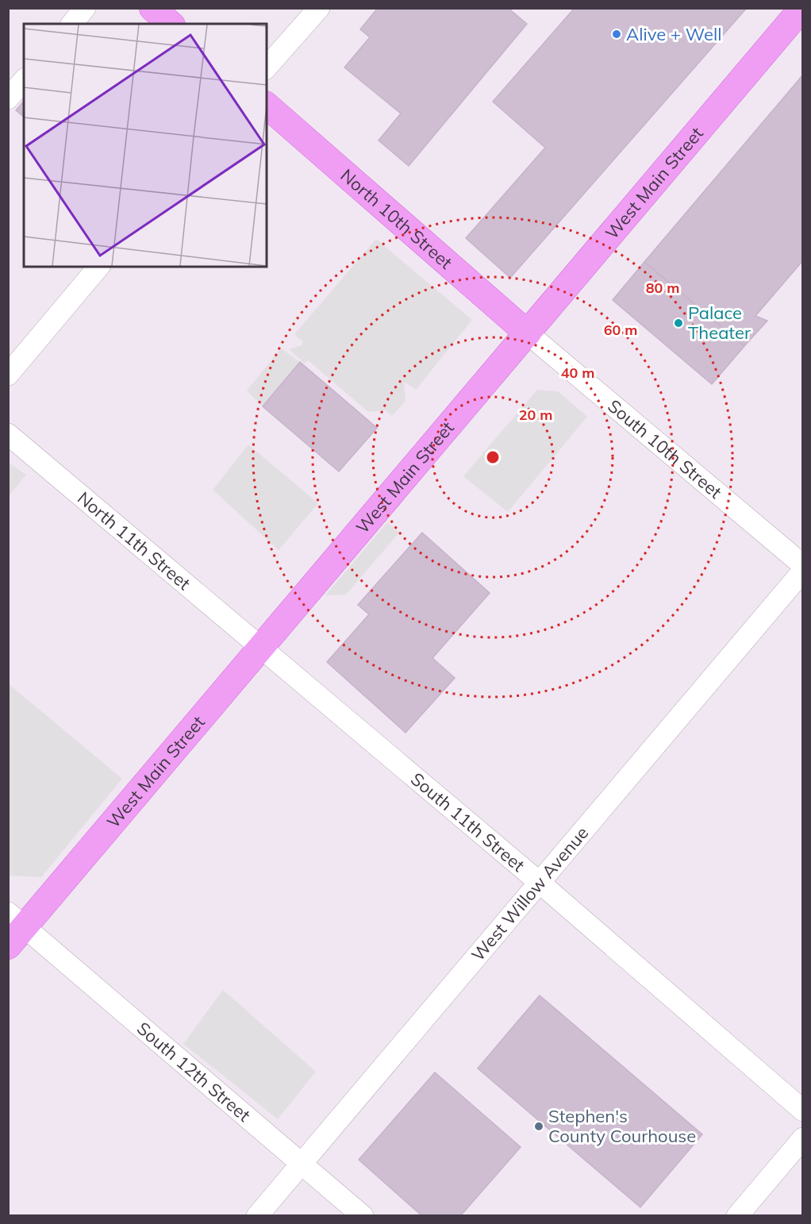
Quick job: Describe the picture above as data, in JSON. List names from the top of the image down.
{
  "streets": {
    "main road": ["West Main Street", "North 10th Street"],
    "street": [
      "South 10th Street",
      "North 11th Street",
      "South 11th Street",
      "West Willow Avenue",
      "South 12th Street"
    ]
  },
  "crossings": [
    ["West Main Street", "North 10th Street"],
    ["West Main Street", "South 10th Street"],
    ["West Main Street", "North 11th Street"],
    ["West Main Street", "South 11th Street"],
    ["West Main Street", "South 12th Street"],
    ["North 10th Street", "South 10th Street"],
    ["North 11th Street", "South 11th Street"],
    ["South 11th Street", "West Willow Avenue"],
    ["West Willow Avenue", "South 12th Street"]
  ],
  "places": ["Alive + Well", "Palace Theater", "Stephen's County Courhouse"],
  "rings": [
    "80 m",
    "60 m",
    "40 m",
    "20 m"
  ]
}
